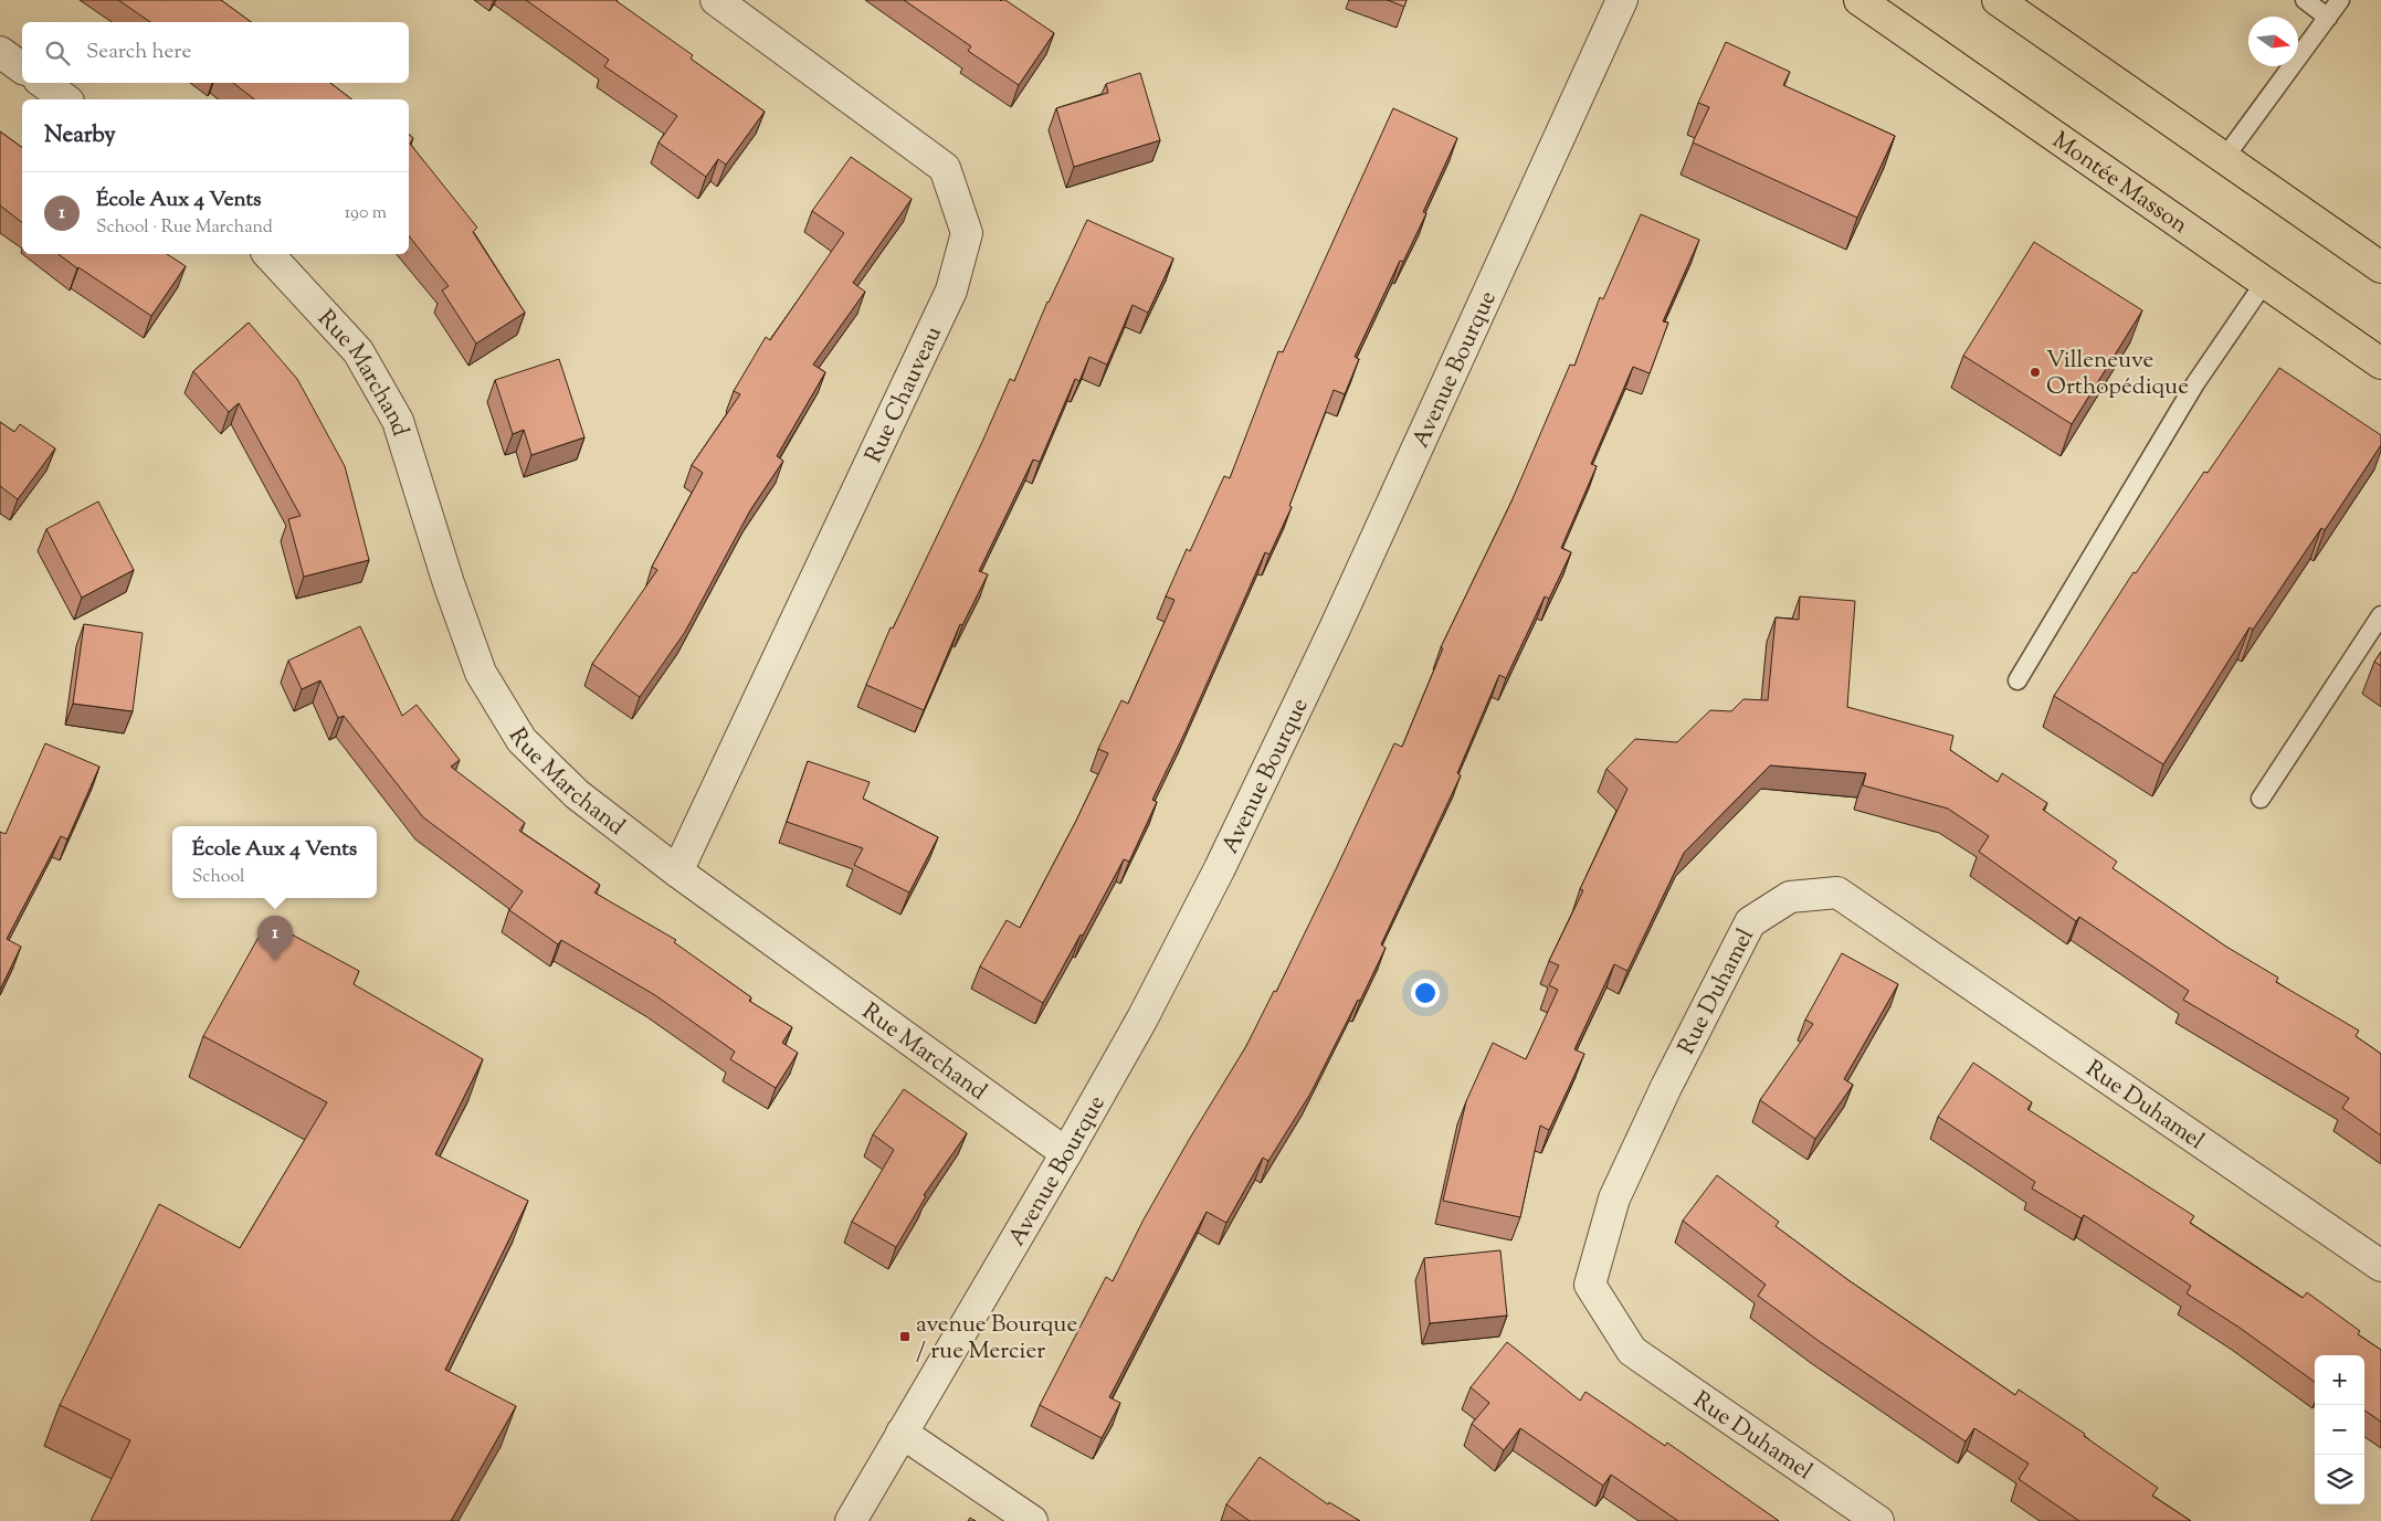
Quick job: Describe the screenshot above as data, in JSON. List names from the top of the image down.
{
  "streets": {
    "main road": ["Montée Masson"],
    "street": [
      "Avenue Bourque",
      "Rue Marchand",
      "Rue Chauveau",
      "Rue Duhamel"
    ]
  },
  "crossings": [
    ["Avenue Bourque", "Rue Marchand"],
    ["Rue Marchand", "Rue Chauveau"]
  ],
  "places": {
    "other": ["Villeneuve Orthopédique"],
    "transit": ["avenue Bourque / rue Mercier"]
  },
  "north": "right",
  "page": {
    "search": "Search here",
    "heading": "Nearby",
    "list": [
      {
        "mark": "1",
        "name": "École Aux 4 Vents",
        "note": "School · Rue Marchand",
        "value": "190 m"
      }
    ],
    "popup": ["École Aux 4 Vents", "School"],
    "pins": "1",
    "map_buttons": ["+", "−"]
  }
}
